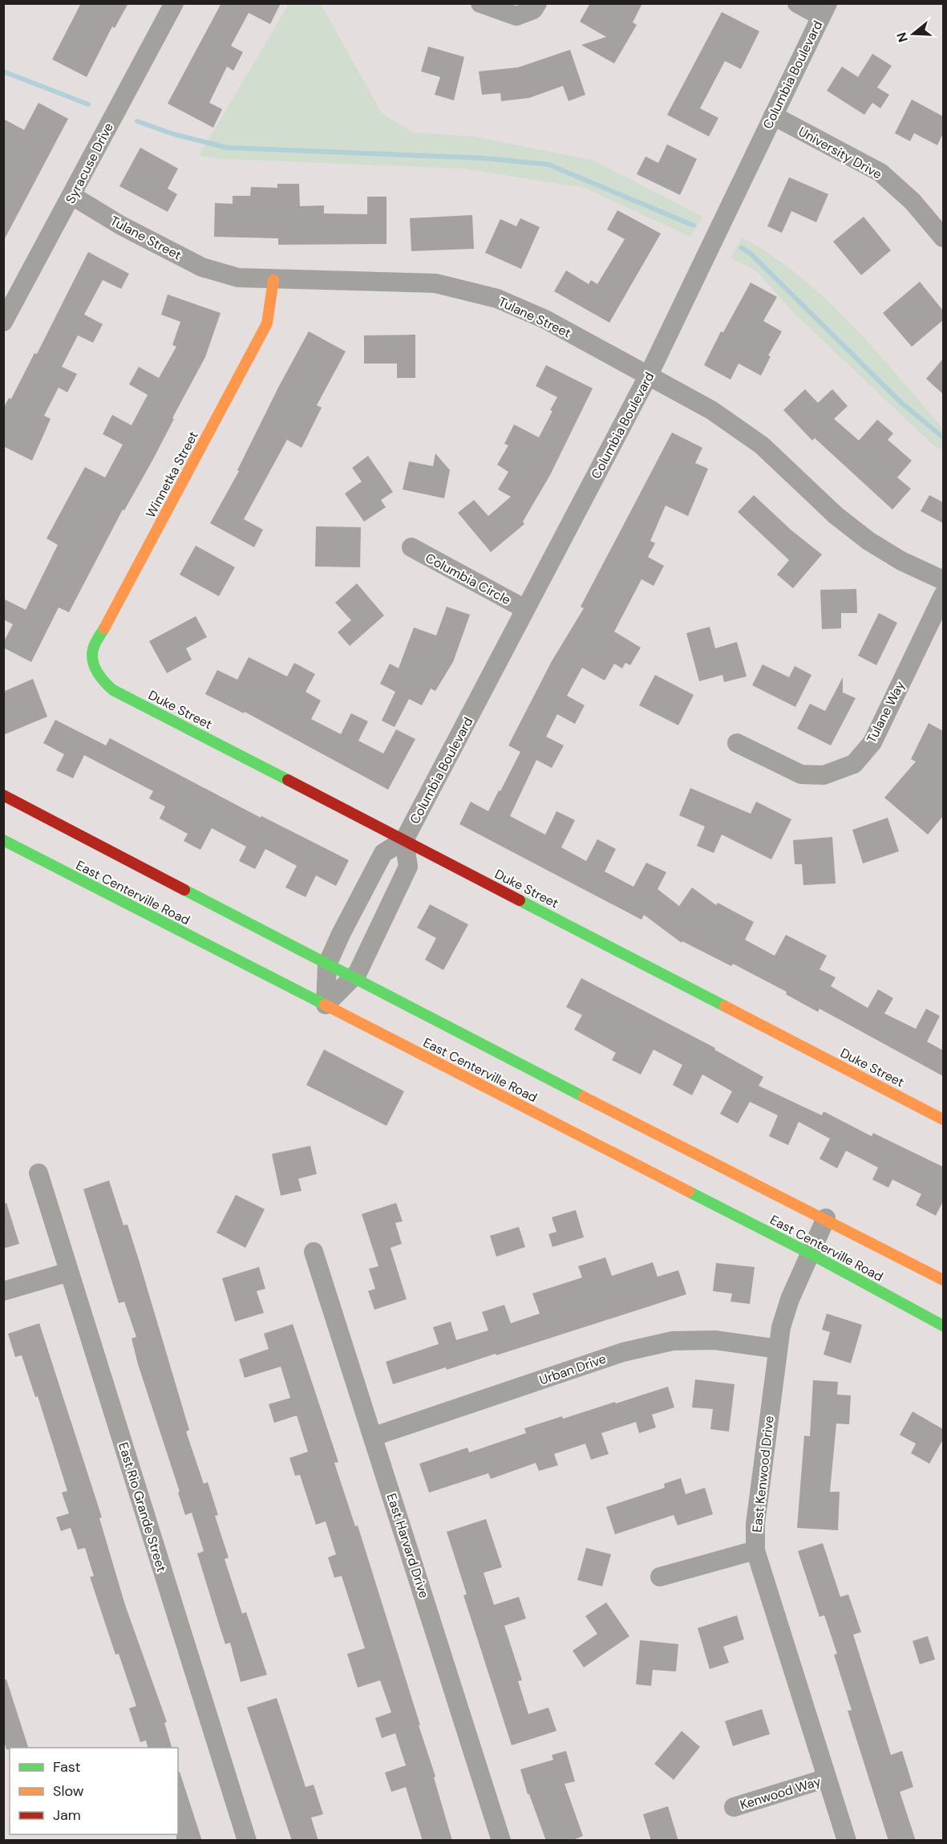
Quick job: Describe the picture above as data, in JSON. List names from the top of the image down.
{
  "streets": {
    "main road": ["Winnetka Street", "Duke Street", "East Centerville Road"],
    "street": [
      "Columbia Boulevard",
      "University Drive",
      "Syracuse Drive",
      "Tulane Street",
      "Columbia Circle",
      "Tulane Way",
      "Urban Drive",
      "East Kenwood Drive",
      "East Rio Grande Street",
      "East Harvard Drive",
      "Kenwood Way"
    ]
  },
  "crossings": [
    ["Columbia Boulevard", "University Drive"],
    ["Columbia Boulevard", "Tulane Street"],
    ["Columbia Boulevard", "Columbia Circle"],
    ["Columbia Boulevard", "Duke Street"],
    ["Columbia Boulevard", "East Centerville Road"],
    ["Syracuse Drive", "Tulane Street"],
    ["Tulane Street", "Winnetka Street"],
    ["Winnetka Street", "Duke Street"],
    ["East Centerville Road", "East Kenwood Drive"],
    ["Urban Drive", "East Kenwood Drive"],
    ["Urban Drive", "East Harvard Drive"],
    ["East Kenwood Drive", "Kenwood Way"]
  ],
  "legend": ["Fast", "Slow", "Jam"],
  "north": "left"
}
